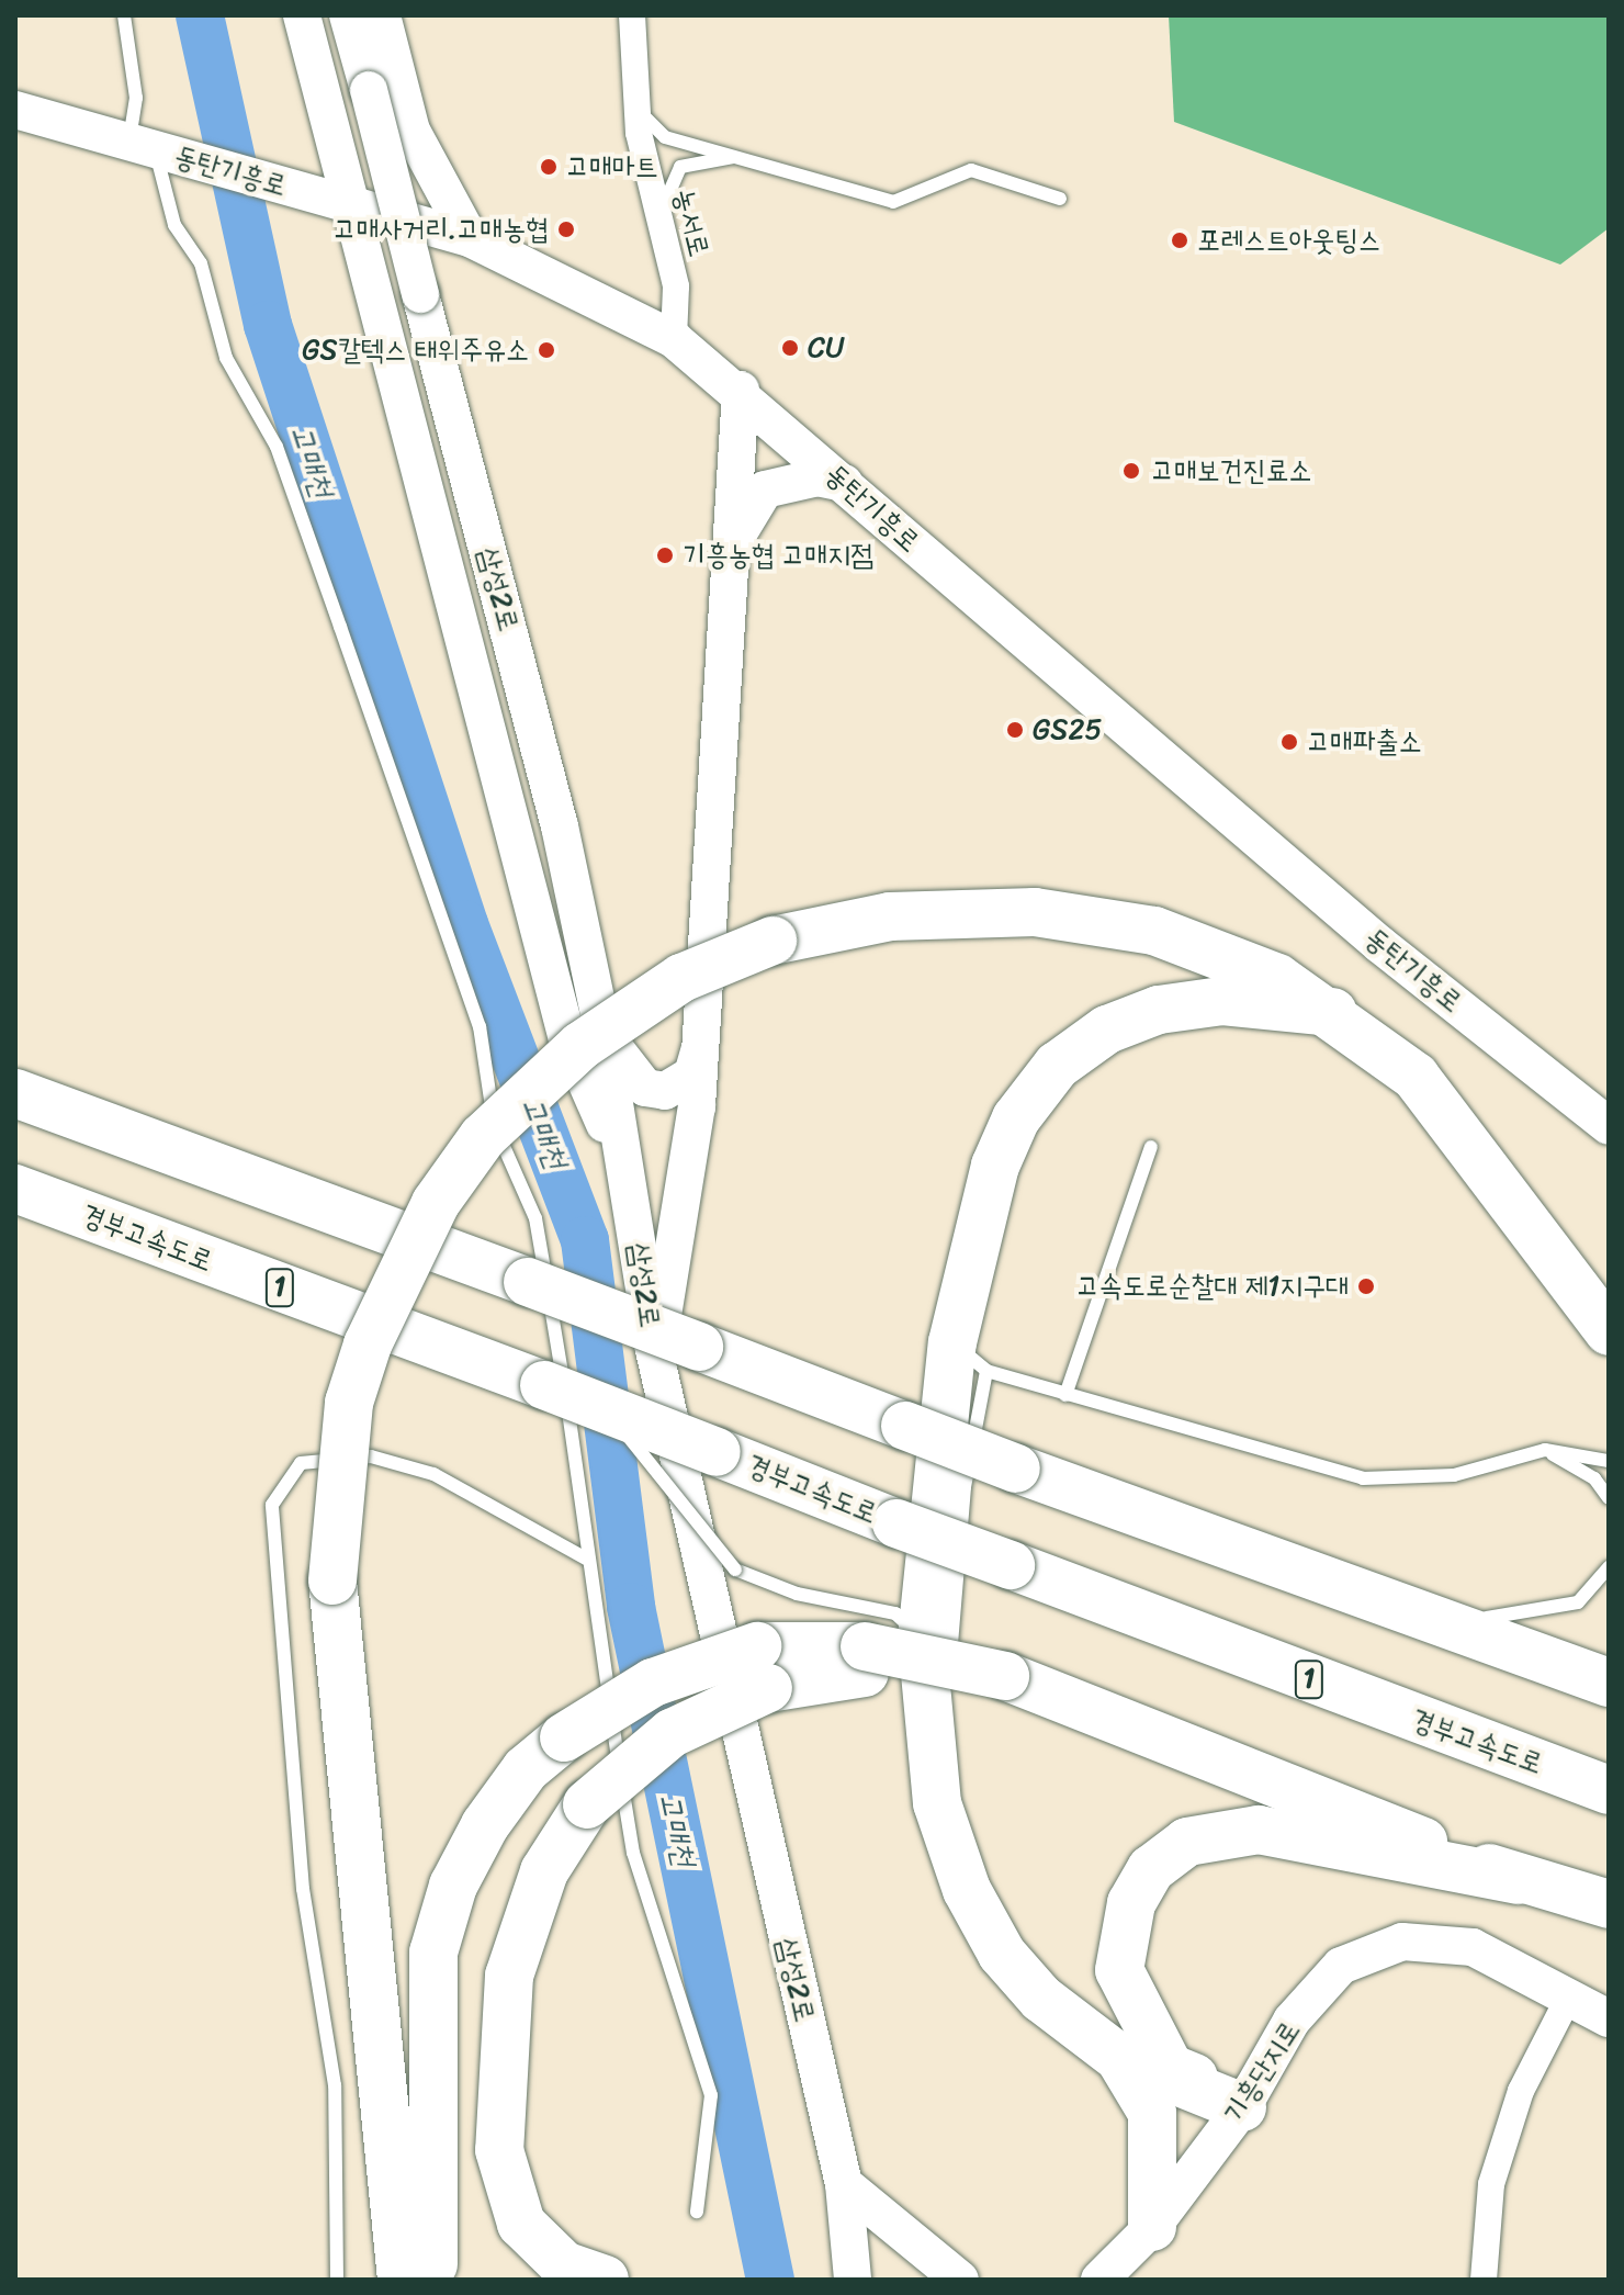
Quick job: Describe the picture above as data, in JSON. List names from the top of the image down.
{
  "streets": {
    "highway": ["경부고속도로", "1"],
    "main road": ["동탄기흥로", "삼성2로", "기흥단지로"],
    "street": ["농서로"]
  },
  "crossings": [
    ["동탄기흥로", "농서로"]
  ],
  "water": ["고매천"],
  "places": [
    "고매마트",
    "고매사거리.고매농협",
    "포레스트아웃팅스",
    "CU",
    "GS칼텍스 태위주유소",
    "고매보건진료소",
    "기흥농협 고매지점",
    "GS25",
    "고매파출소",
    "고속도로순찰대 제1지구대"
  ]
}
